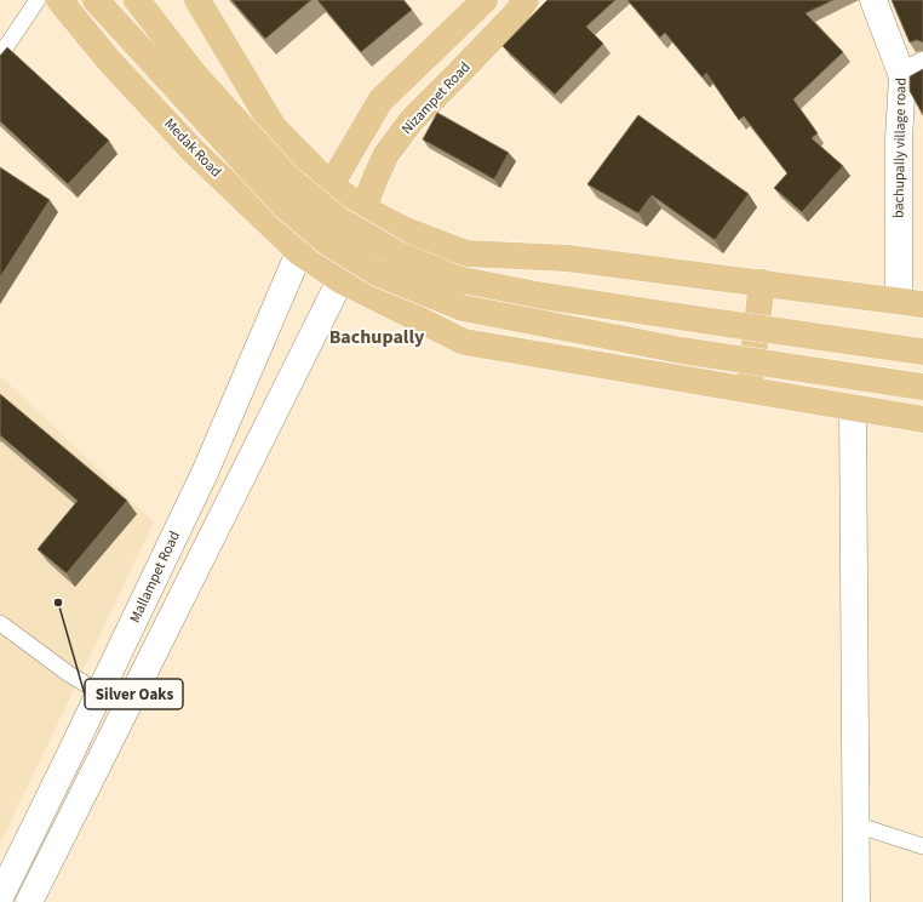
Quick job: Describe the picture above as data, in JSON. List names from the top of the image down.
{
  "streets": {
    "main road": [
      "Nizampet Road",
      "Medak Road",
      "bachupally village road",
      "Mallampet Road"
    ]
  },
  "crossings": [
    ["Medak Road", "Mallampet Road"]
  ],
  "districts": ["Bachupally"],
  "places": ["Silver Oaks"]
}
